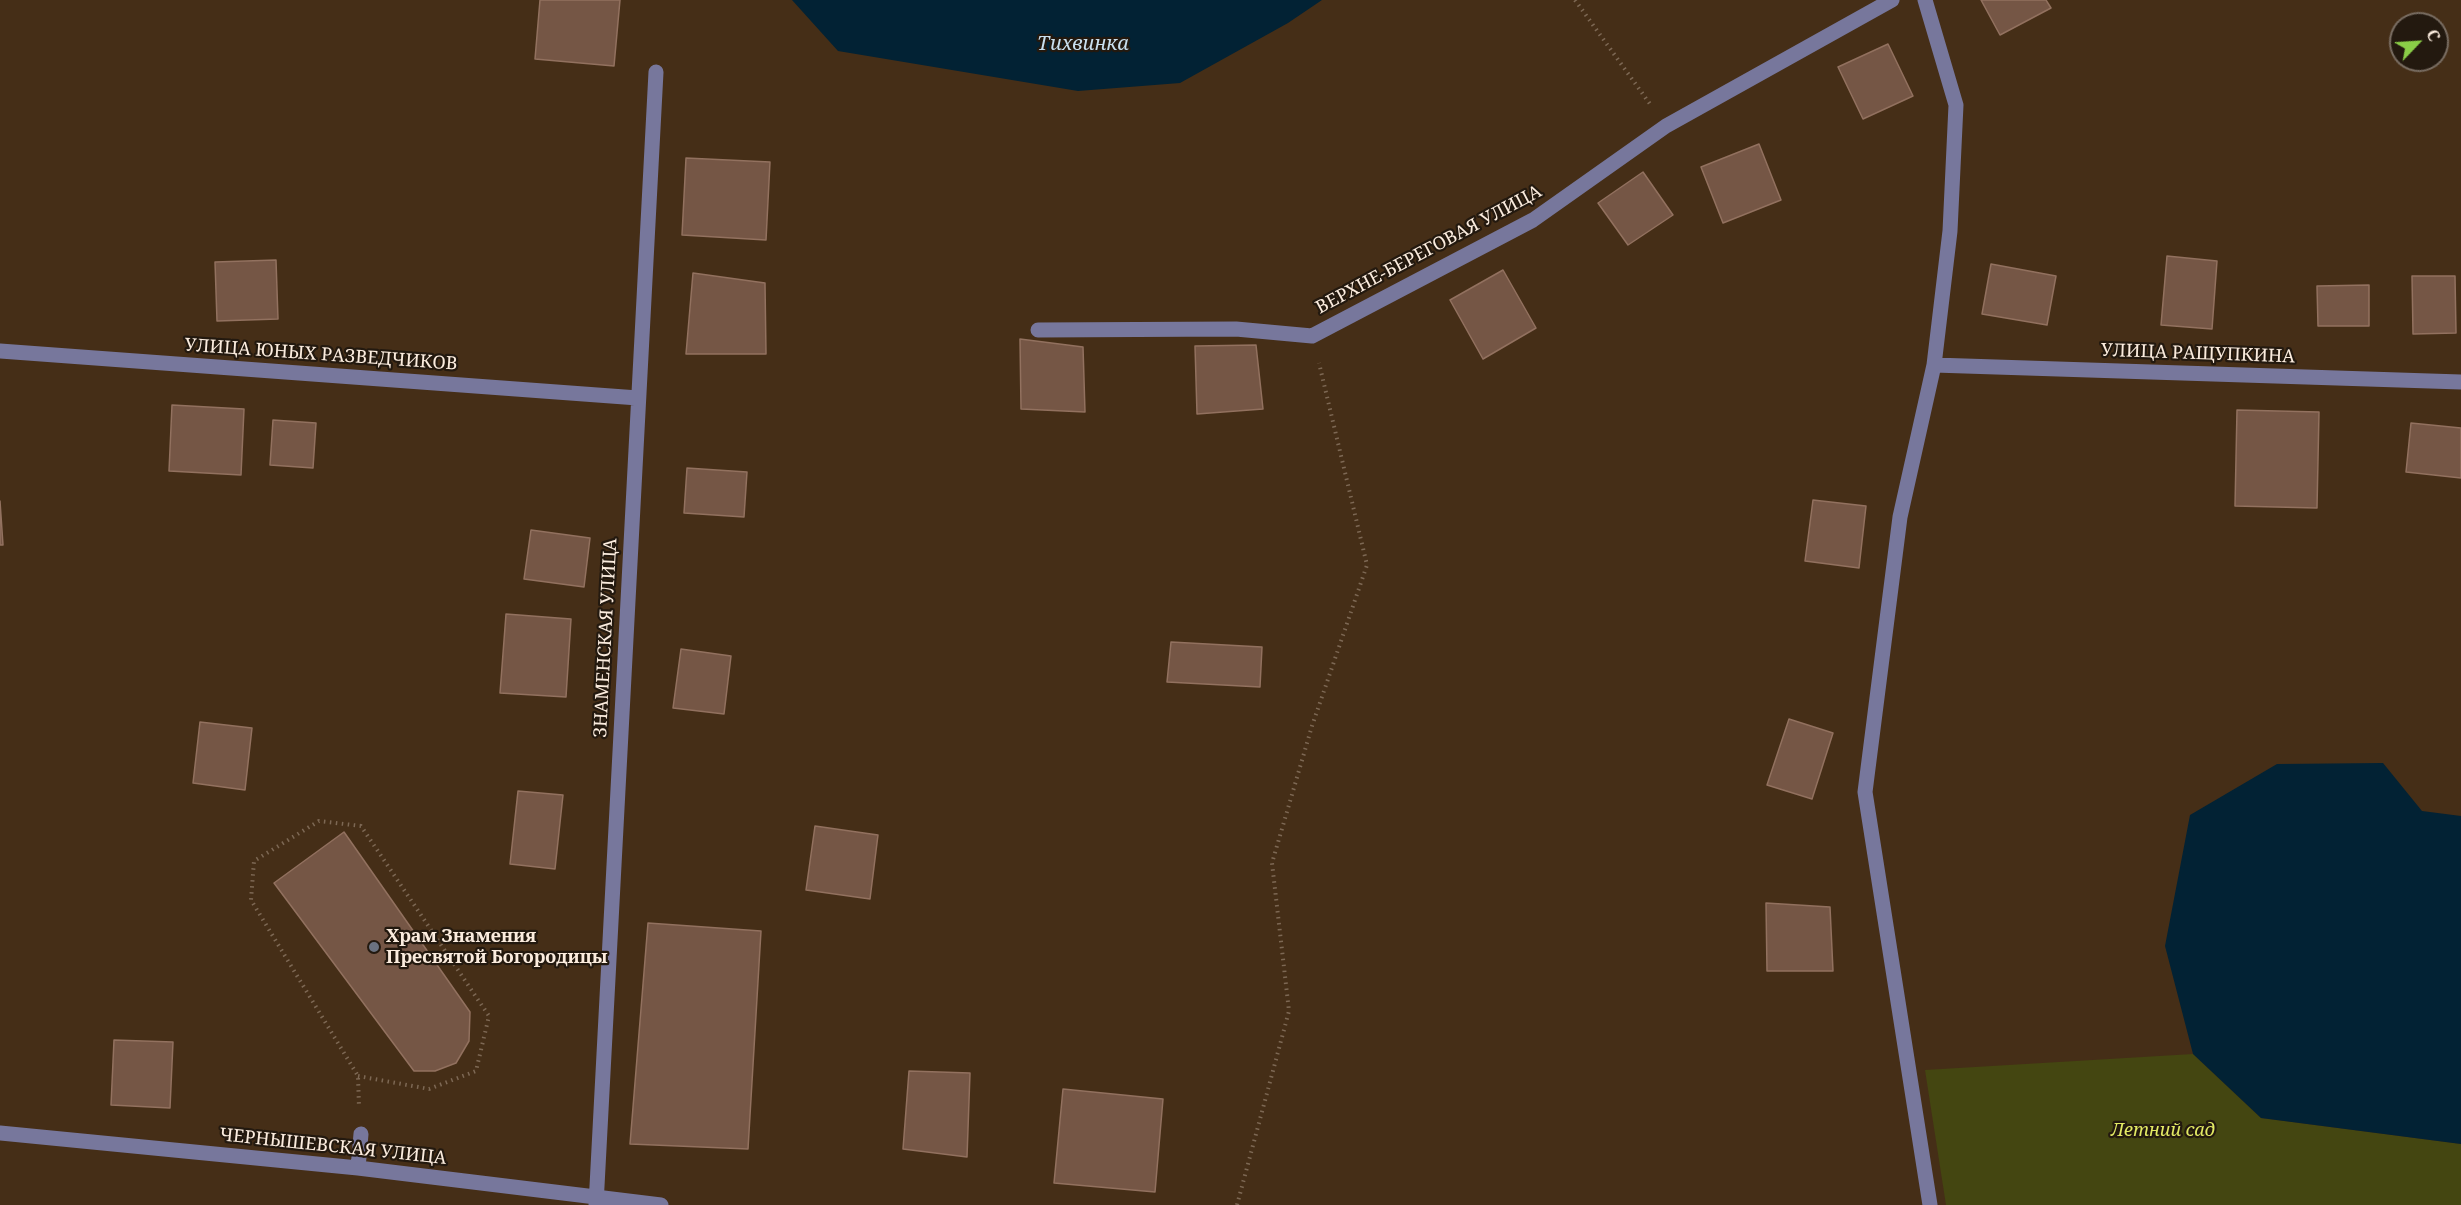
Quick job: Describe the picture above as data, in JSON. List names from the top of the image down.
{
  "streets": {
    "street": [
      "ВЕРХНЕ-БЕРЕГОВАЯ УЛИЦА",
      "УЛИЦА РАЩУПКИНА",
      "УЛИЦА ЮНЫХ РАЗВЕДЧИКОВ",
      "ЗНАМЕНСКАЯ УЛИЦА",
      "ЧЕРНЫШЕВСКАЯ УЛИЦА"
    ]
  },
  "crossings": [
    ["УЛИЦА ЮНЫХ РАЗВЕДЧИКОВ", "ЗНАМЕНСКАЯ УЛИЦА"],
    ["ЗНАМЕНСКАЯ УЛИЦА", "ЧЕРНЫШЕВСКАЯ УЛИЦА"]
  ],
  "water": ["Тихвинка"],
  "parks": ["Летний сад"],
  "places": ["Храм Знамения Пресвятой Богородицы"],
  "north": "top right"
}
